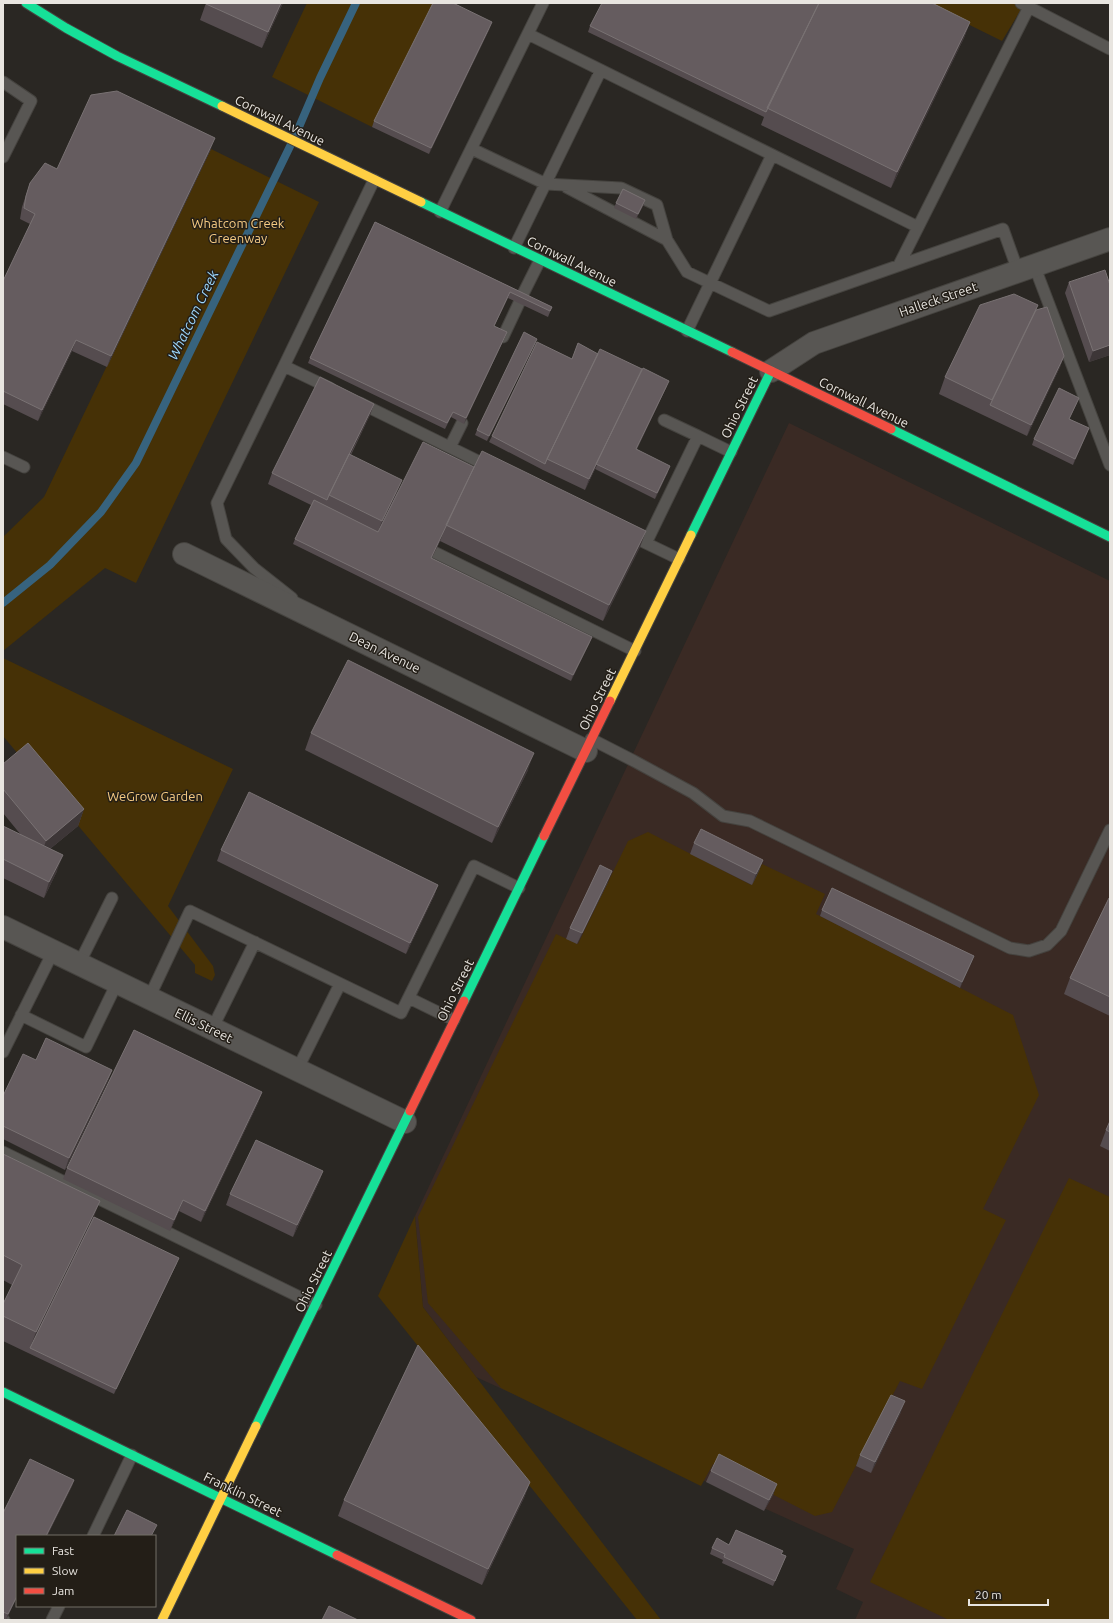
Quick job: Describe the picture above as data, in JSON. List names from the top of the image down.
{
  "streets": {
    "street": [
      "Cornwall Avenue",
      "Halleck Street",
      "Ohio Street",
      "Dean Avenue",
      "Ellis Street",
      "Franklin Street"
    ]
  },
  "crossings": [
    ["Cornwall Avenue", "Halleck Street"],
    ["Cornwall Avenue", "Ohio Street"],
    ["Halleck Street", "Ohio Street"],
    ["Ohio Street", "Dean Avenue"],
    ["Ohio Street", "Ellis Street"],
    ["Ohio Street", "Franklin Street"]
  ],
  "water": ["Whatcom Creek"],
  "parks": ["Whatcom Creek Greenway", "WeGrow Garden"],
  "legend": ["Fast", "Slow", "Jam"],
  "scale_bar": "20 m"
}
